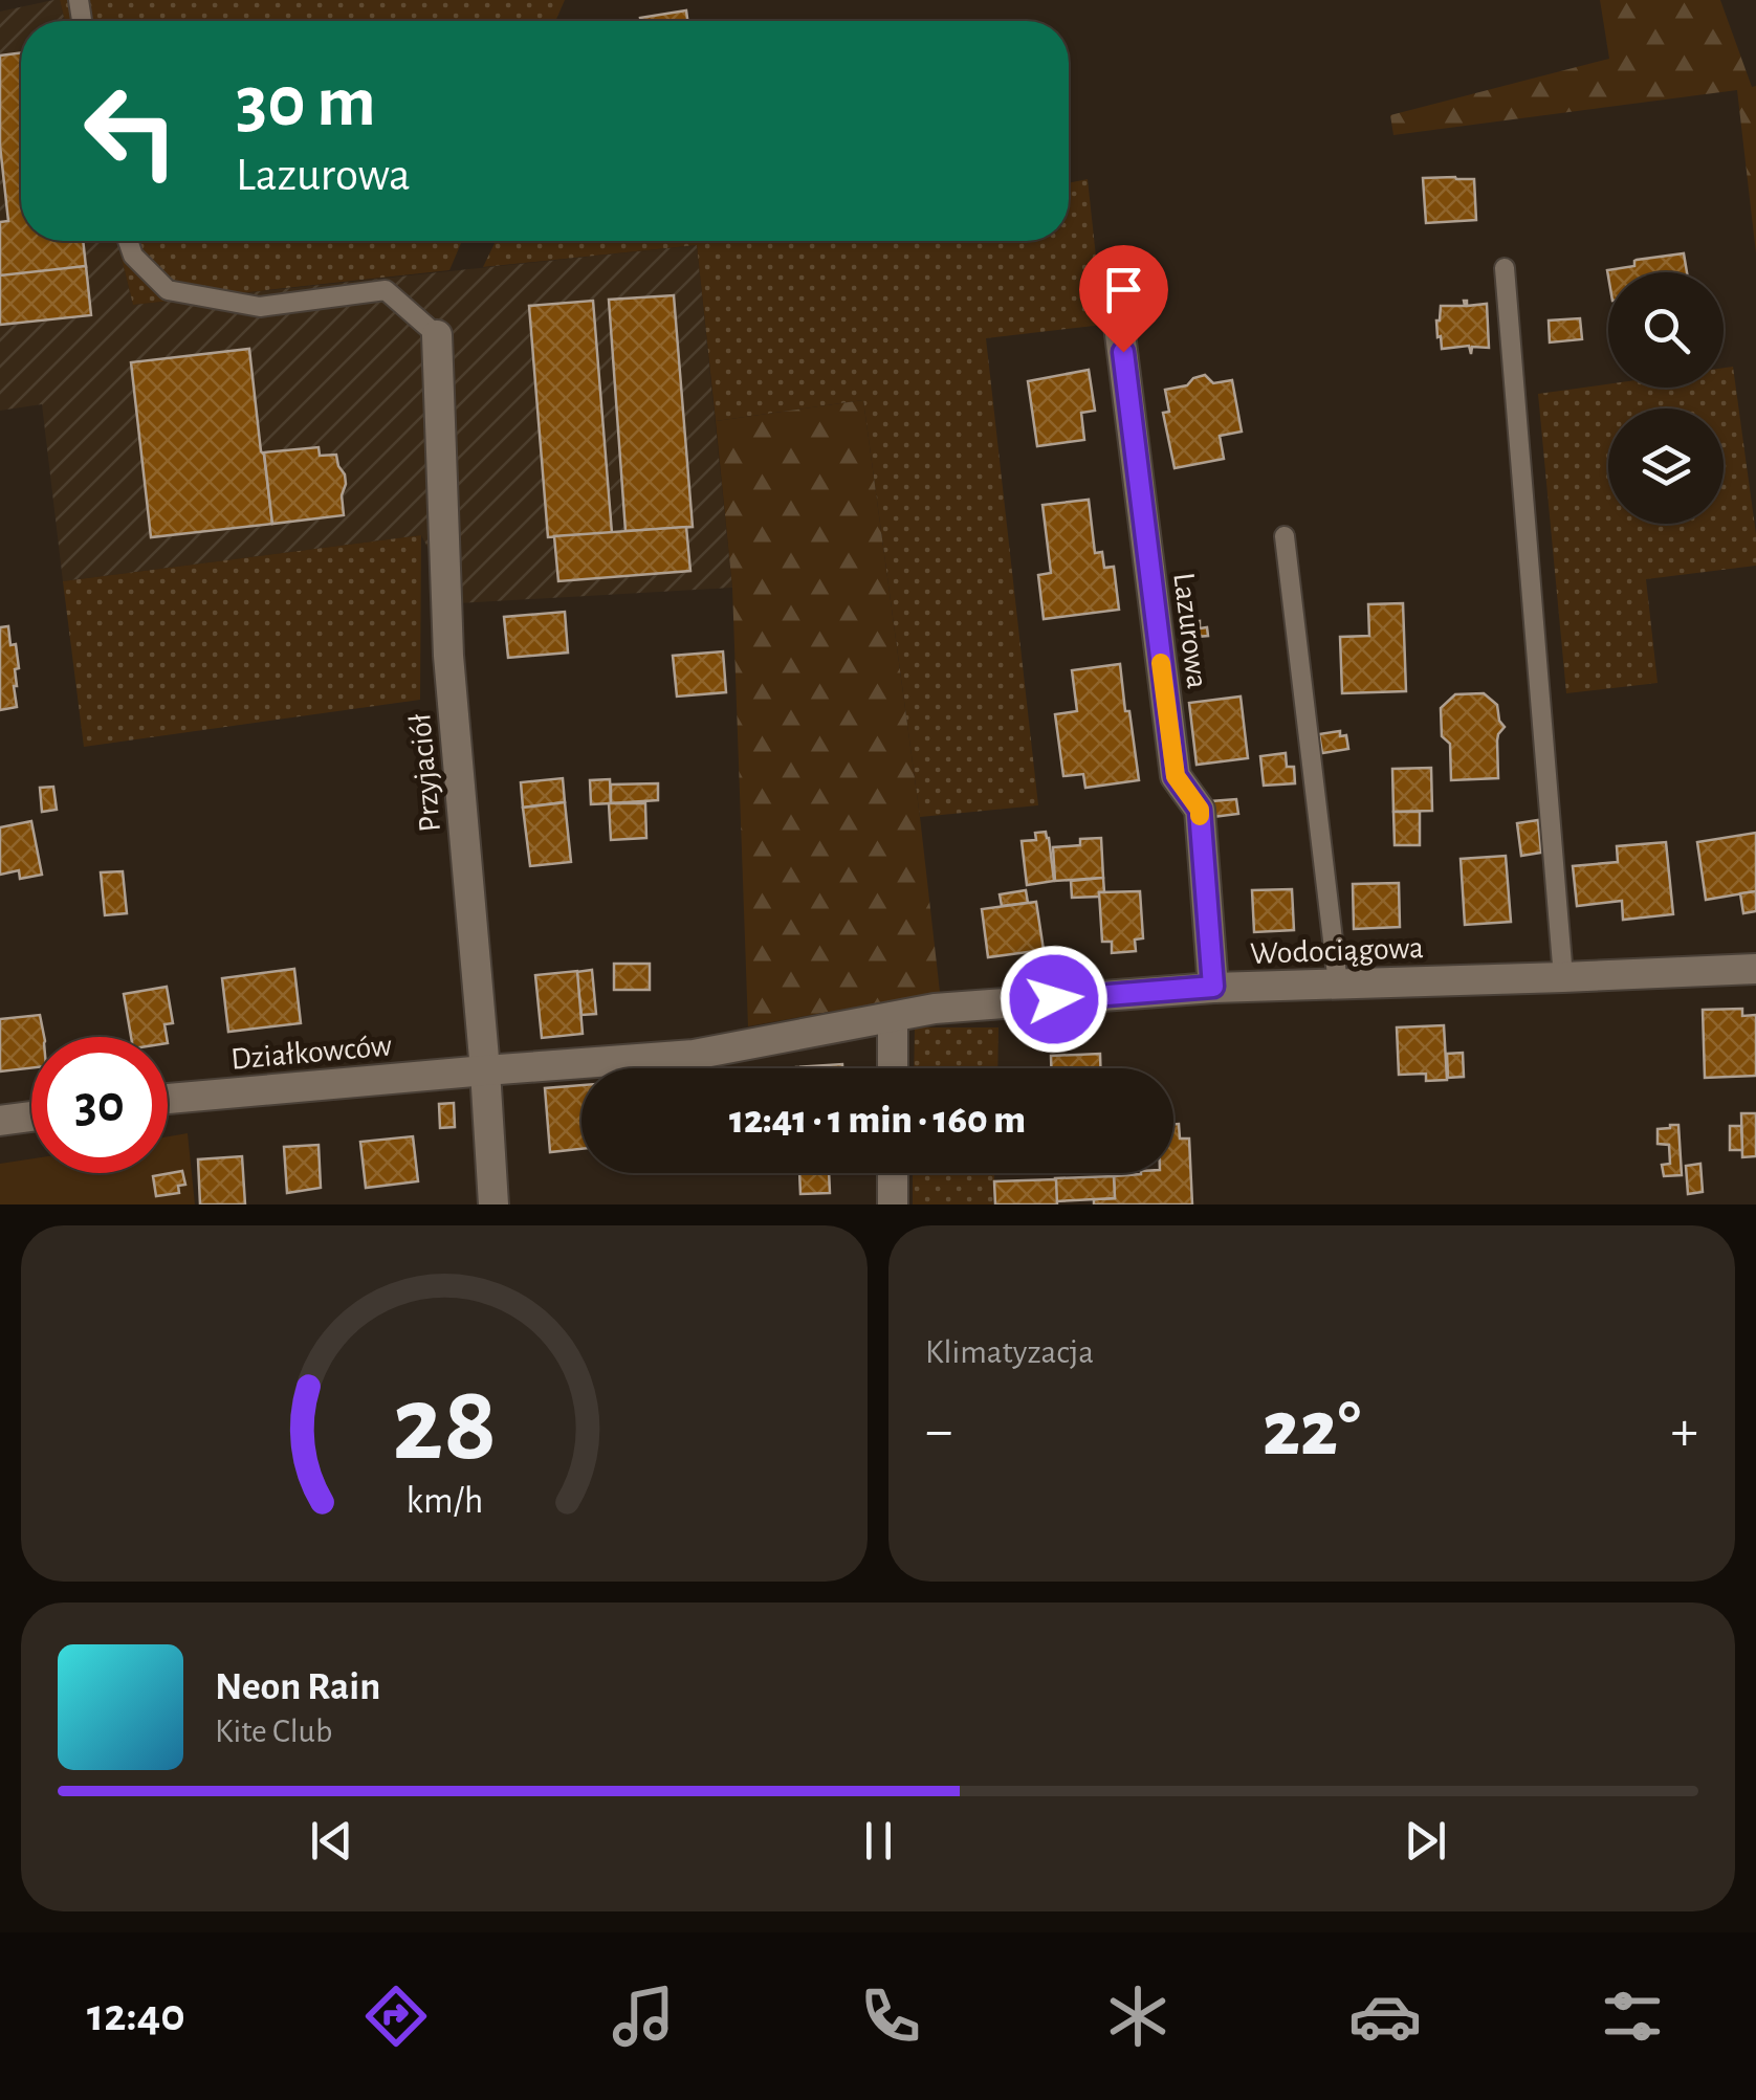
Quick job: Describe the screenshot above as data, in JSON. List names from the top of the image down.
{
  "streets": {
    "street": [
      "Lazurowa",
      "Przyjaciół",
      "Wodociągowa",
      "Działkowców"
    ]
  },
  "crossings": [
    ["Lazurowa", "Wodociągowa"],
    ["Przyjaciół", "Wodociągowa"],
    ["Przyjaciół", "Działkowców"],
    ["Wodociągowa", "Działkowców"]
  ],
  "page": {
    "turn": ["30 m", "Lazurowa"],
    "limit": "30",
    "trip": "12:41 · 1 min · 160 m",
    "tile": "Klimatyzacja",
    "heat": ["−", "22°", "+"],
    "song": ["Neon Rain", "Kite Club"],
    "tabs": "12:40",
    "gauge": ["28", "km/h"]
  }
}
